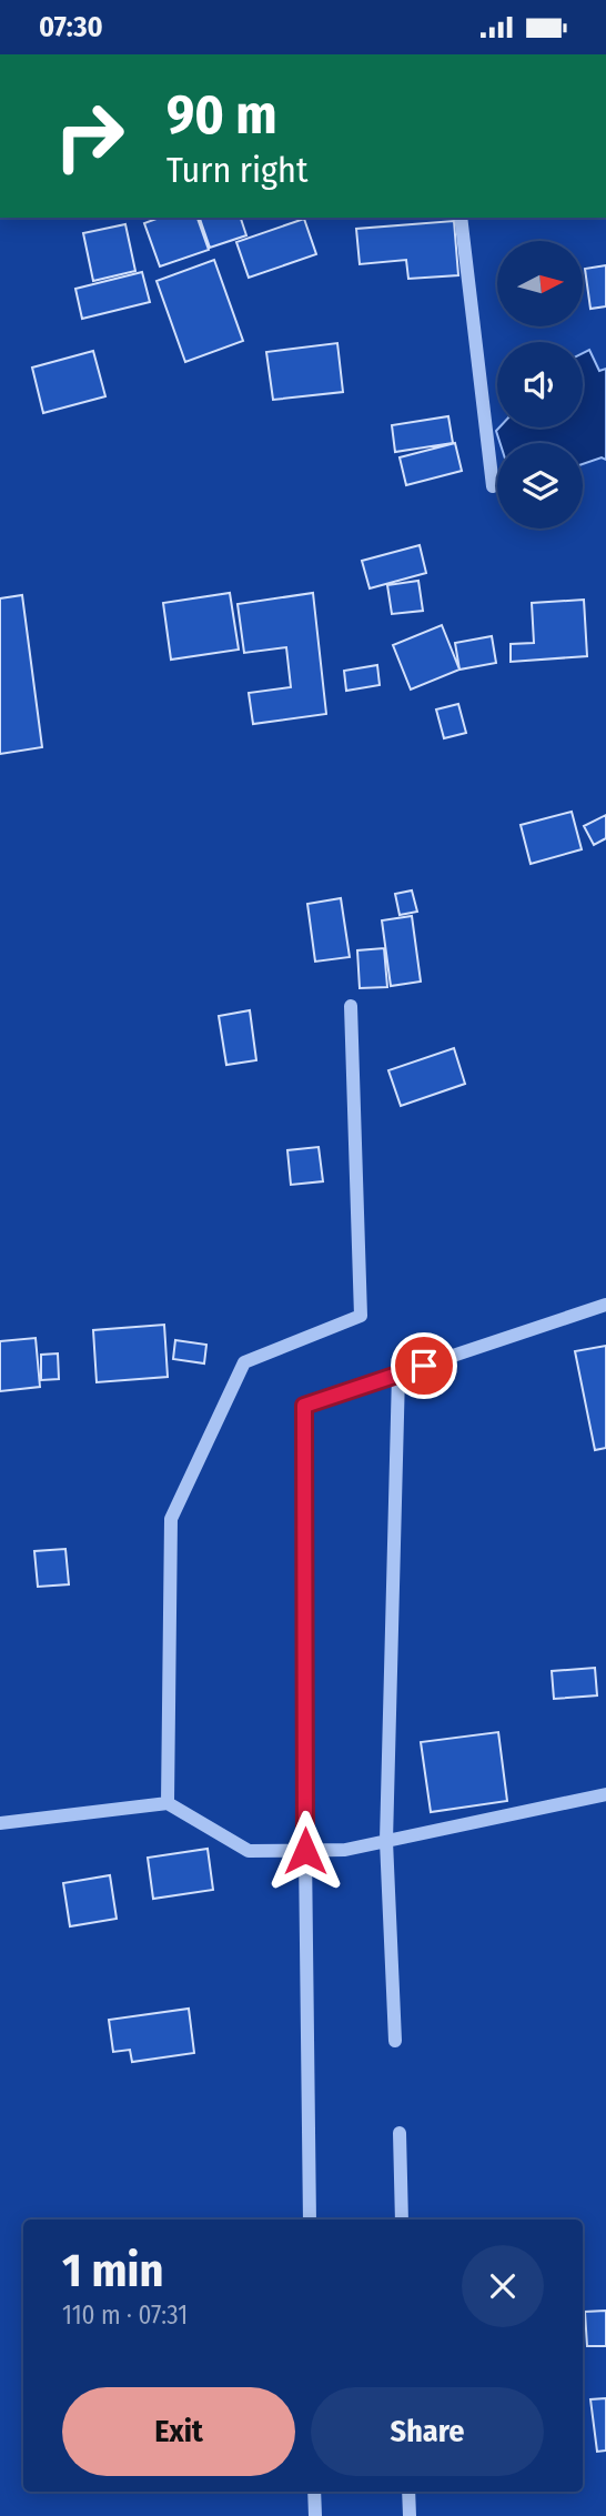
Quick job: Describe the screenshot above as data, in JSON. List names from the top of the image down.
{
  "north": "right",
  "page": {
    "status": "07:30",
    "turn": ["90 m", "Turn right"],
    "heading": ["1 min", "110 m · 07:31"],
    "buttons": ["Exit", "Share"]
  }
}
